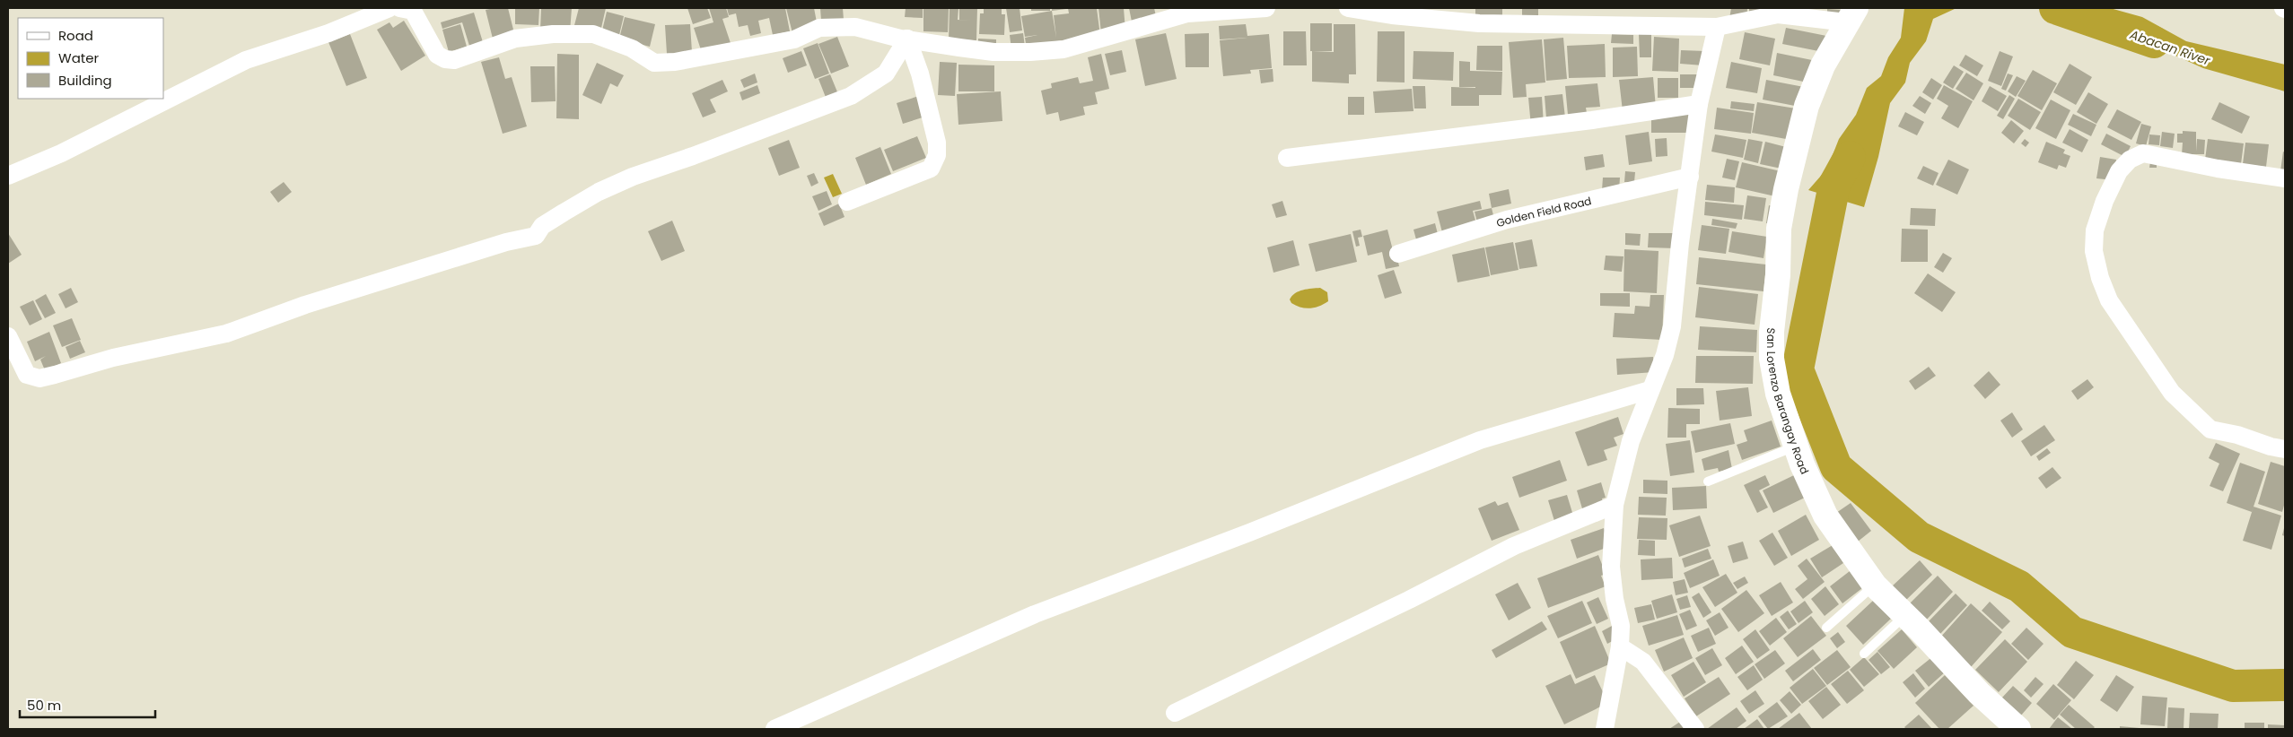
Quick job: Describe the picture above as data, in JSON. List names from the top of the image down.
{
  "streets": {
    "street": ["Golden Field Road", "San Lorenzo Barangay Road"]
  },
  "water": ["Abacan River"],
  "legend": ["Road", "Water", "Building"],
  "scale_bar": "50 m"
}
